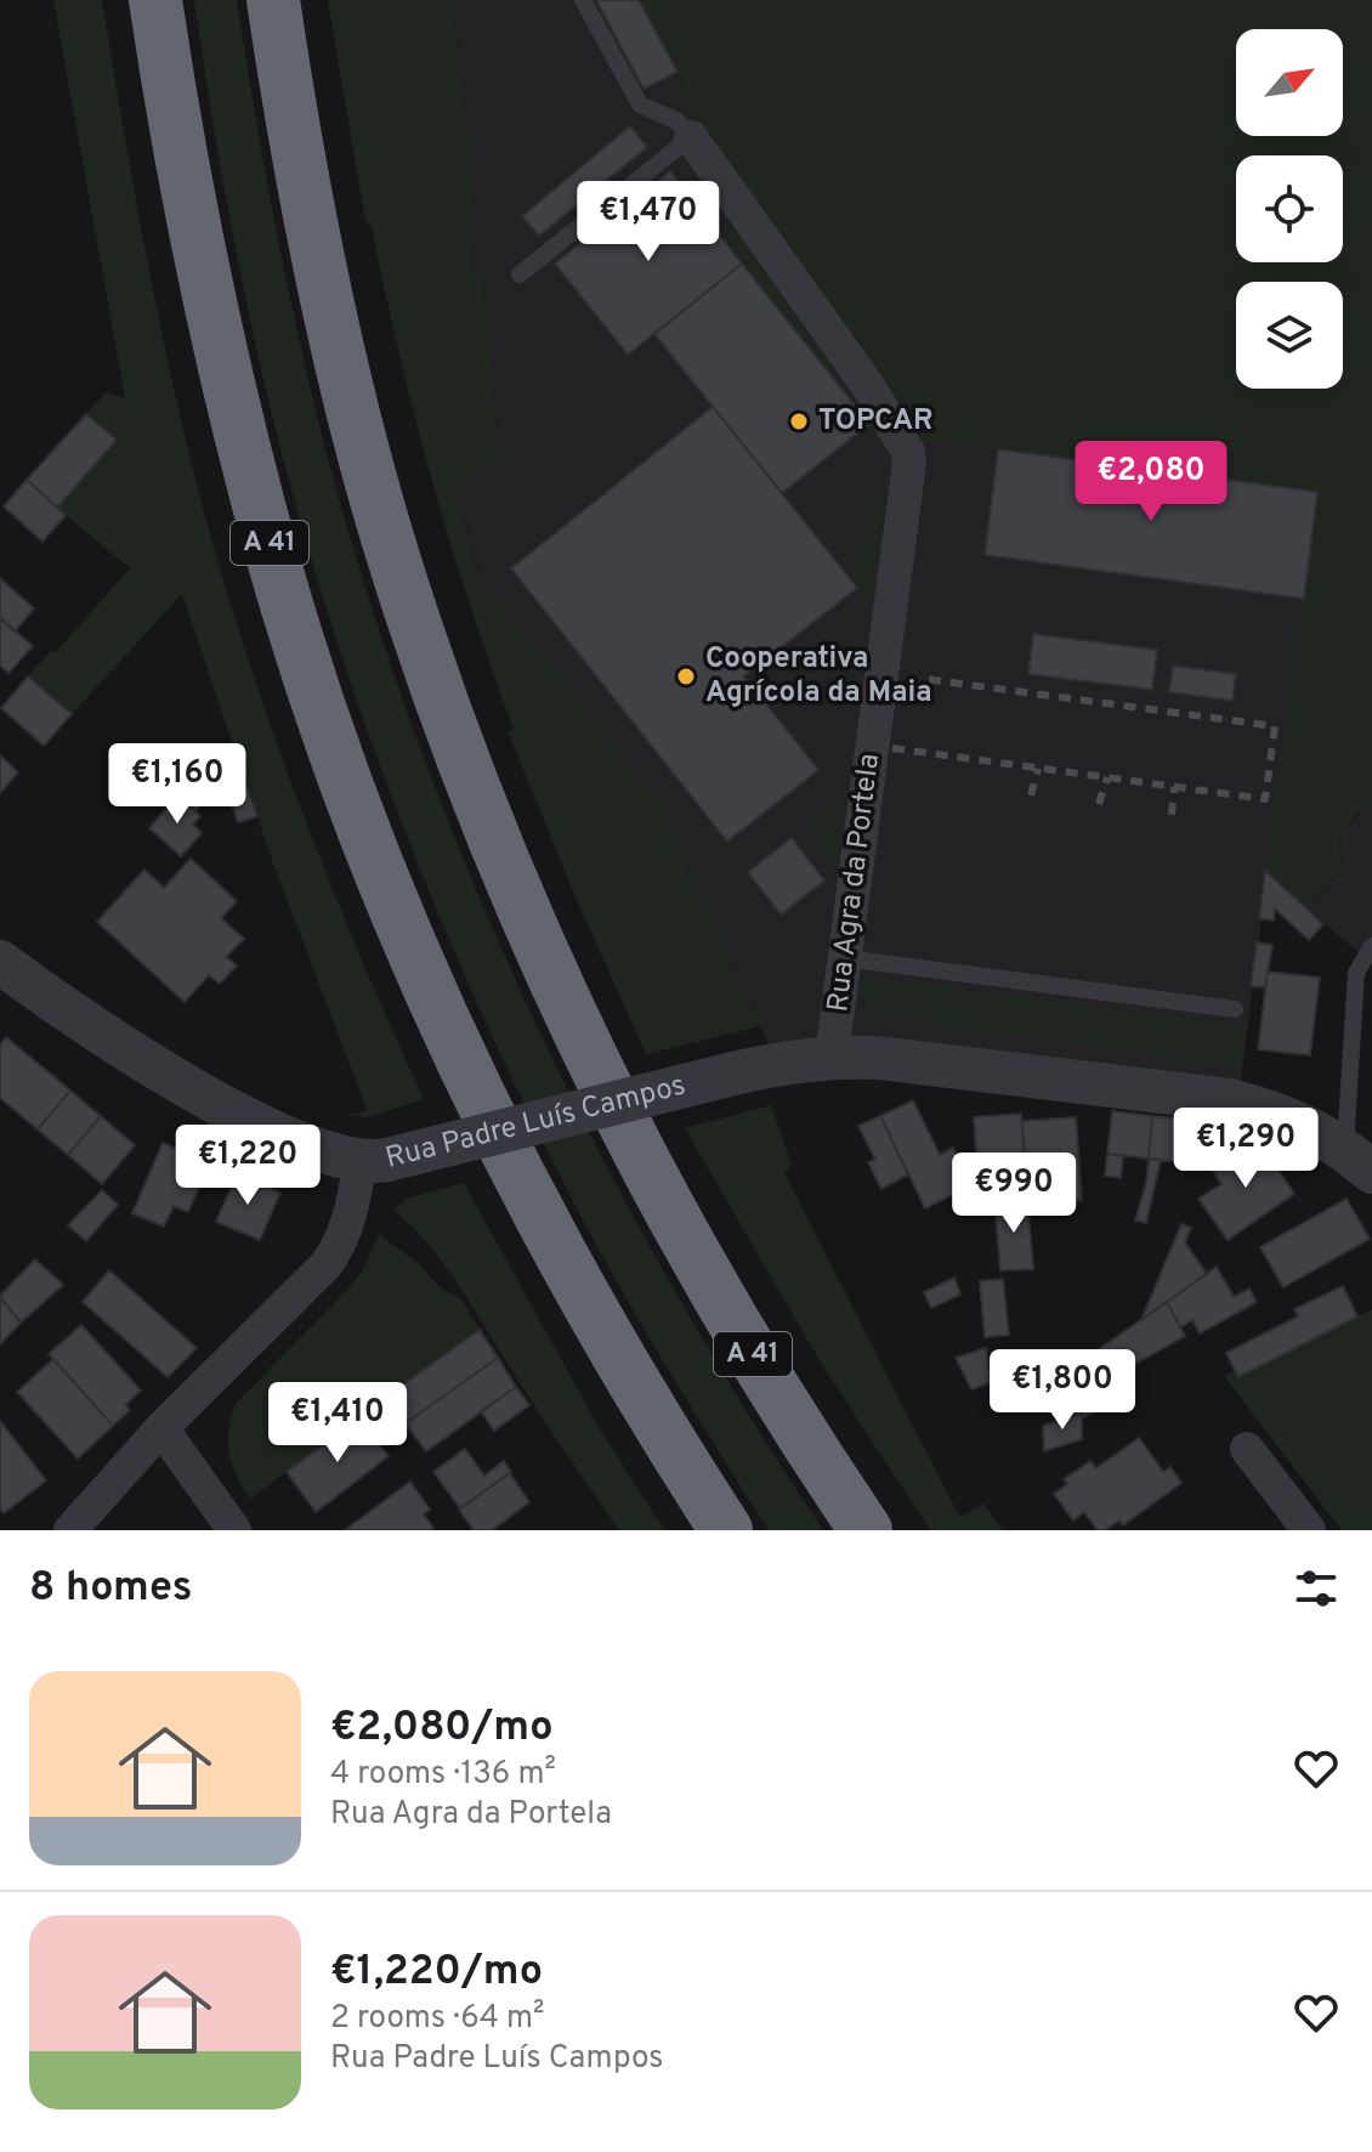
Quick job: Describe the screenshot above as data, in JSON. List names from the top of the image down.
{
  "streets": {
    "highway": ["A 41"],
    "street": ["Rua Agra da Portela", "Rua Padre Luís Campos"]
  },
  "crossings": [
    ["Rua Agra da Portela", "Rua Padre Luís Campos"]
  ],
  "places": ["TOPCAR", "Cooperativa Agrícola da Maia"],
  "north": "top right",
  "page": {
    "price": [
      "€1,470",
      "€2,080",
      "€1,160",
      "€1,290",
      "€1,220",
      "€990",
      "€1,800",
      "€1,410"
    ],
    "heading": "8 homes",
    "list": [
      {
        "name": "€2,080/mo",
        "note": "4 rooms · 136 m² · Rua Agra da Portela"
      },
      {
        "name": "€1,220/mo",
        "note": "2 rooms · 64 m² · Rua Padre Luís Campos"
      }
    ]
  }
}
